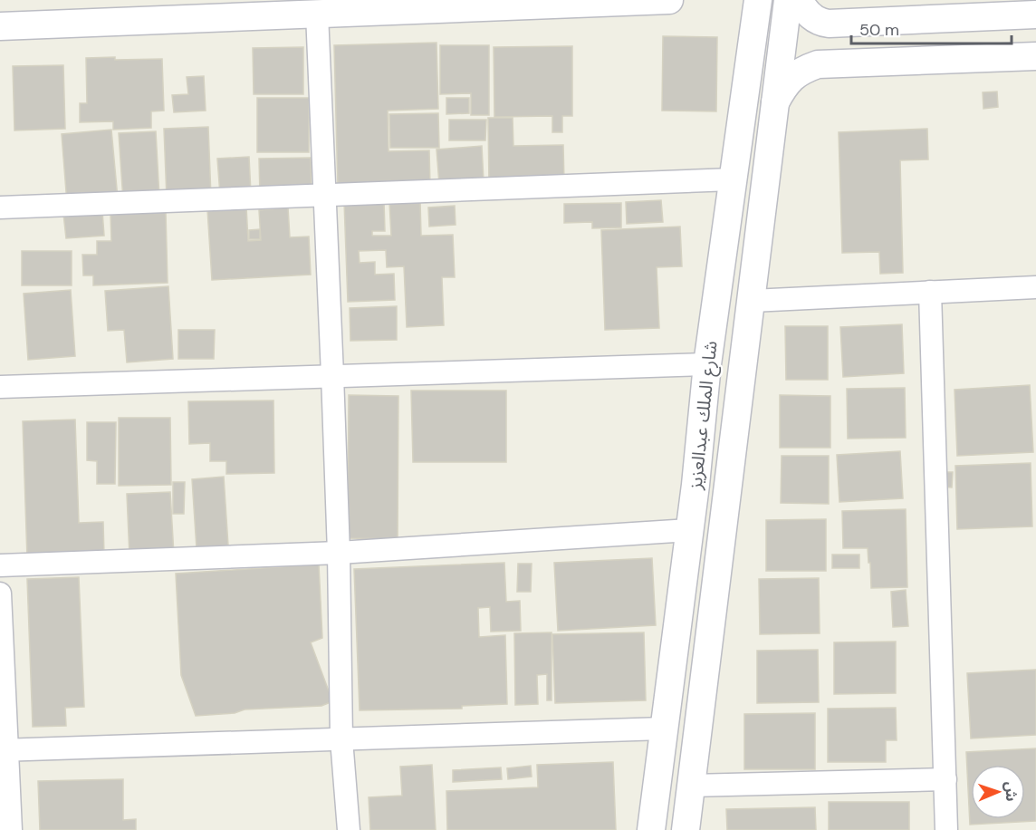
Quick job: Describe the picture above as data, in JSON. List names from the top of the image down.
{
  "streets": {
    "street": ["شارع الملك عبدالعزيز"]
  },
  "scale_bar": "50 m",
  "north": "right"
}
